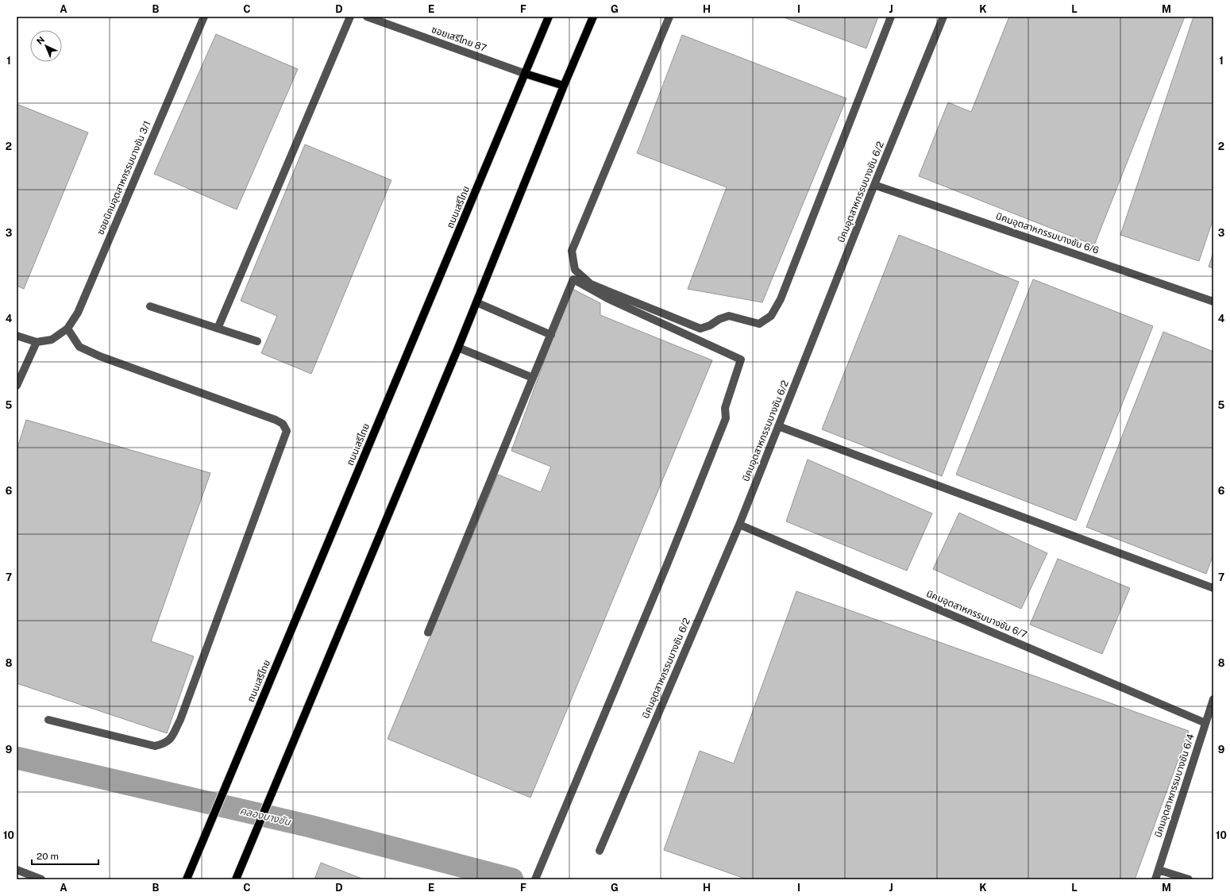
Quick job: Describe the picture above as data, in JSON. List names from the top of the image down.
{
  "streets": {
    "main road": ["ถนนเสรีไทย"],
    "street": [
      "ซอยเสรีไทย 87",
      "ซอยนิคมอุตสาหกรรมบางชัน 3/1",
      "นิคมอุตสาหกรรมบางชัน 6/2",
      "นิคมอุตสาหกรรมบางชัน 6/6",
      "นิคมอุตสาหกรรมบางชัน 6/7",
      "นิคมอุตสาหกรรมบางชัน 6/4"
    ]
  },
  "crossings": [
    ["ซอยเสรีไทย 87", "ถนนเสรีไทย"],
    ["นิคมอุตสาหกรรมบางชัน 6/2", "นิคมอุตสาหกรรมบางชัน 6/6"],
    ["นิคมอุตสาหกรรมบางชัน 6/2", "นิคมอุตสาหกรรมบางชัน 6/7"],
    ["นิคมอุตสาหกรรมบางชัน 6/7", "นิคมอุตสาหกรรมบางชัน 6/4"]
  ],
  "water": ["คลองบางชัน"],
  "scale_bar": "20 m",
  "north": "top left",
  "grid": {
    "columns": [
      "A",
      "B",
      "C",
      "D",
      "E",
      "F",
      "G",
      "H",
      "I",
      "J",
      "K",
      "L",
      "M"
    ],
    "rows": [
      "1",
      "2",
      "3",
      "4",
      "5",
      "6",
      "7",
      "8",
      "9",
      "10"
    ]
  }
}
